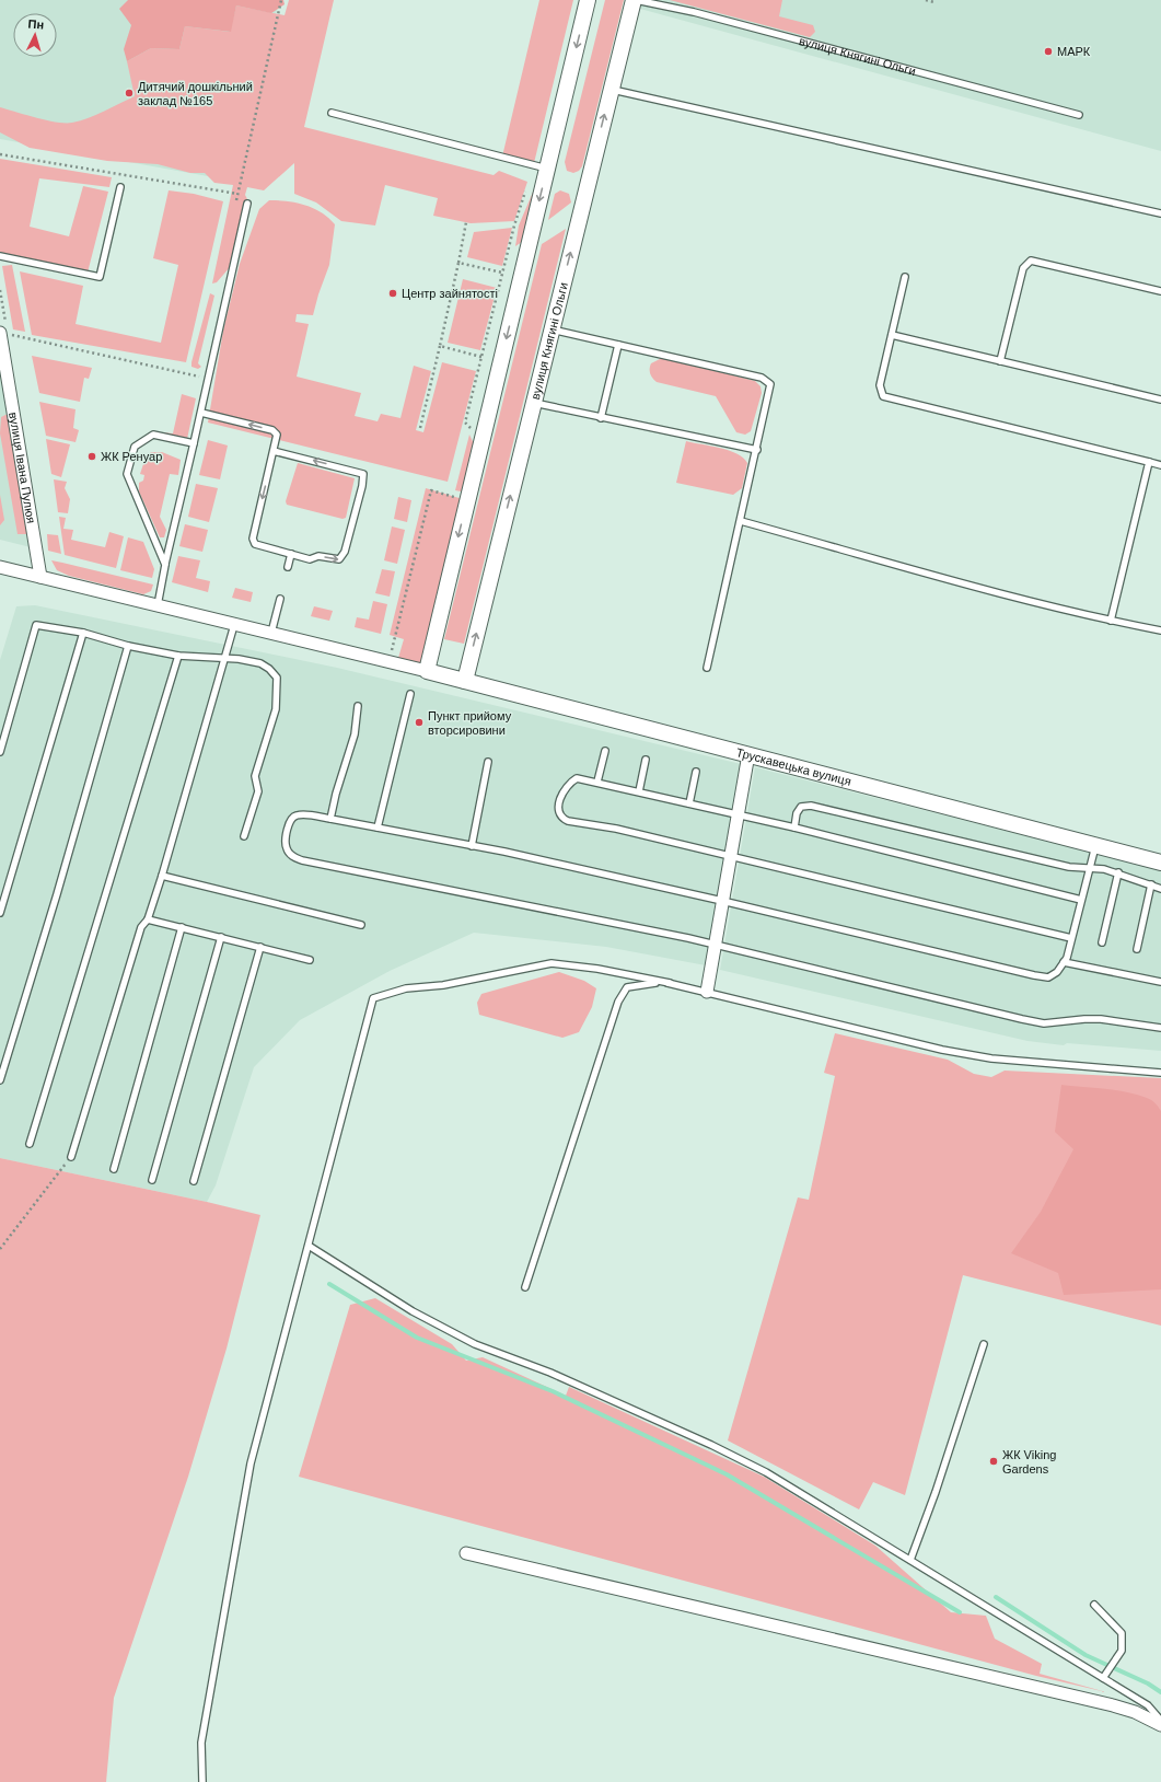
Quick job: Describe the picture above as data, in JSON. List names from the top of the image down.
{
  "streets": {
    "street": ["вулиця Княгині Ольги", "вулиця Івана Пулюя", "Трускавецька вулиця"]
  },
  "crossings": [
    ["вулиця Княгині Ольги", "Трускавецька вулиця"]
  ],
  "places": [
    "МАРК",
    "Дитячий дошкільний заклад №165",
    "Центр зайнятості",
    "ЖК Ренуар",
    "Пункт прийому вторсировини",
    "ЖК Viking Gardens"
  ],
  "north": "top"
}
